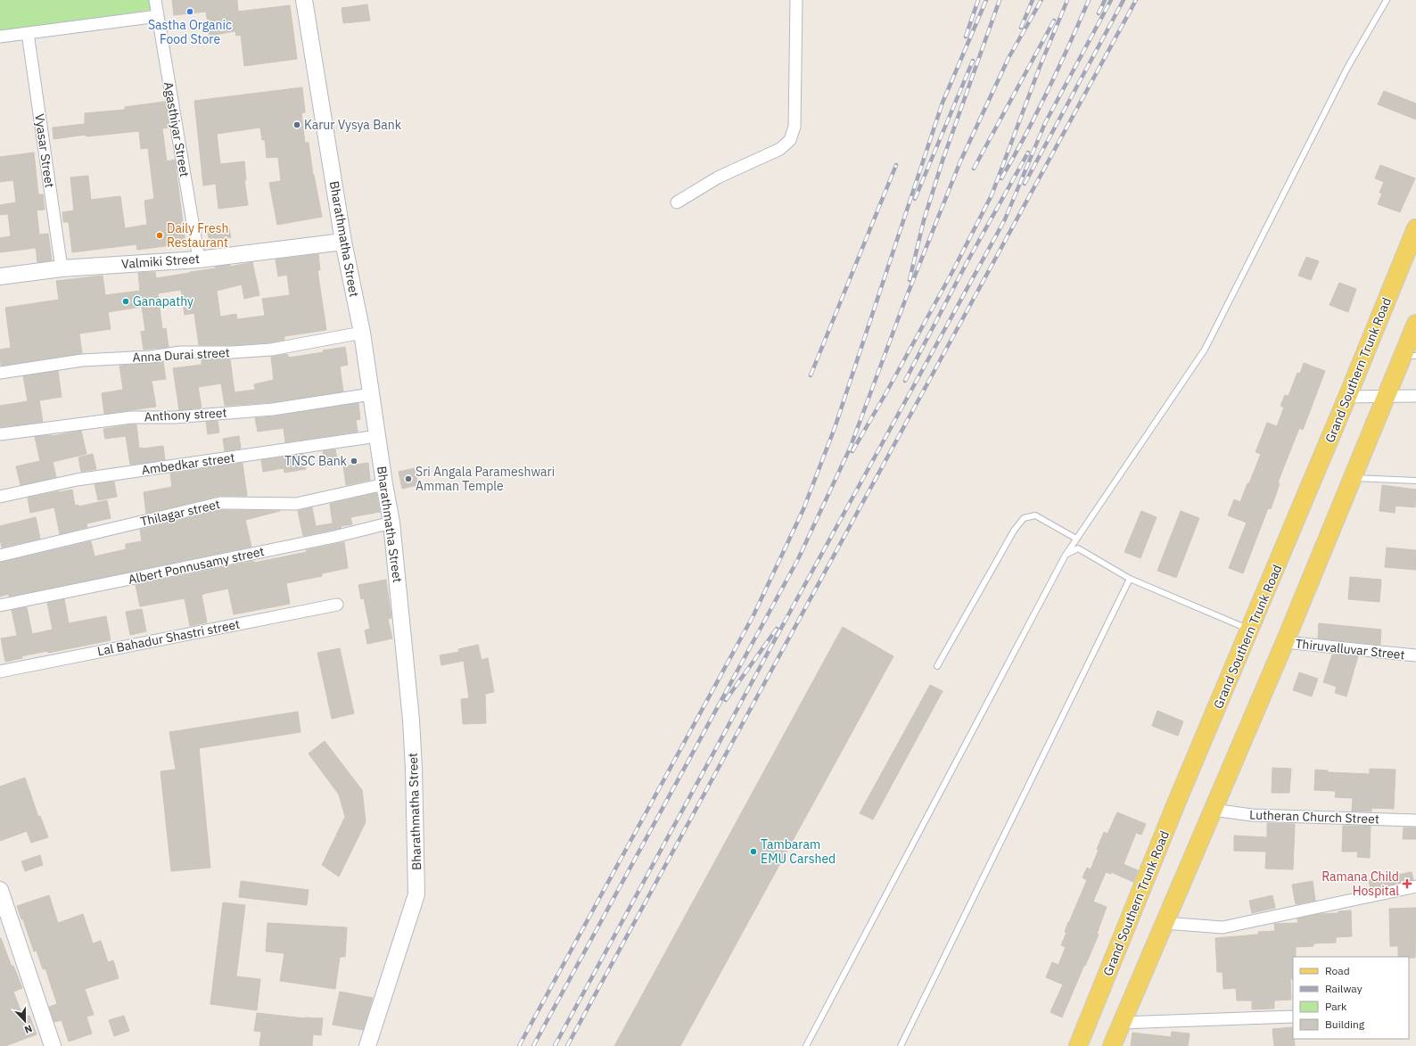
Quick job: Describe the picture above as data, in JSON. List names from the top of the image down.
{
  "streets": {
    "main road": ["Grand Southern Trunk Road"],
    "street": [
      "Agasthiyar Street",
      "Vyasar Street",
      "Bharathmatha Street",
      "Valmiki Street",
      "Anna Durai street",
      "Anthony street",
      "Ambedkar street",
      "Thilagar street",
      "Albert Ponnusamy street",
      "Lal Bahadur Shastri street",
      "Thiruvalluvar Street",
      "Lutheran Church Street"
    ]
  },
  "crossings": [
    ["Agasthiyar Street", "Valmiki Street"],
    ["Vyasar Street", "Valmiki Street"],
    ["Bharathmatha Street", "Valmiki Street"],
    ["Bharathmatha Street", "Anna Durai street"],
    ["Bharathmatha Street", "Anthony street"],
    ["Bharathmatha Street", "Ambedkar street"],
    ["Bharathmatha Street", "Thilagar street"],
    ["Bharathmatha Street", "Albert Ponnusamy street"]
  ],
  "places": {
    "other": [
      "Sastha Organic Food Store",
      "Karur Vysya Bank",
      "Daily Fresh Restaurant",
      "Ganapathy",
      "TNSC Bank",
      "Sri Angala Parameshwari Amman Temple",
      "Tambaram EMU Carshed"
    ],
    "health": ["Ramana Child Hospital"]
  },
  "legend": [
    "Road",
    "Railway",
    "Park",
    "Building"
  ],
  "north": "bottom"
}
